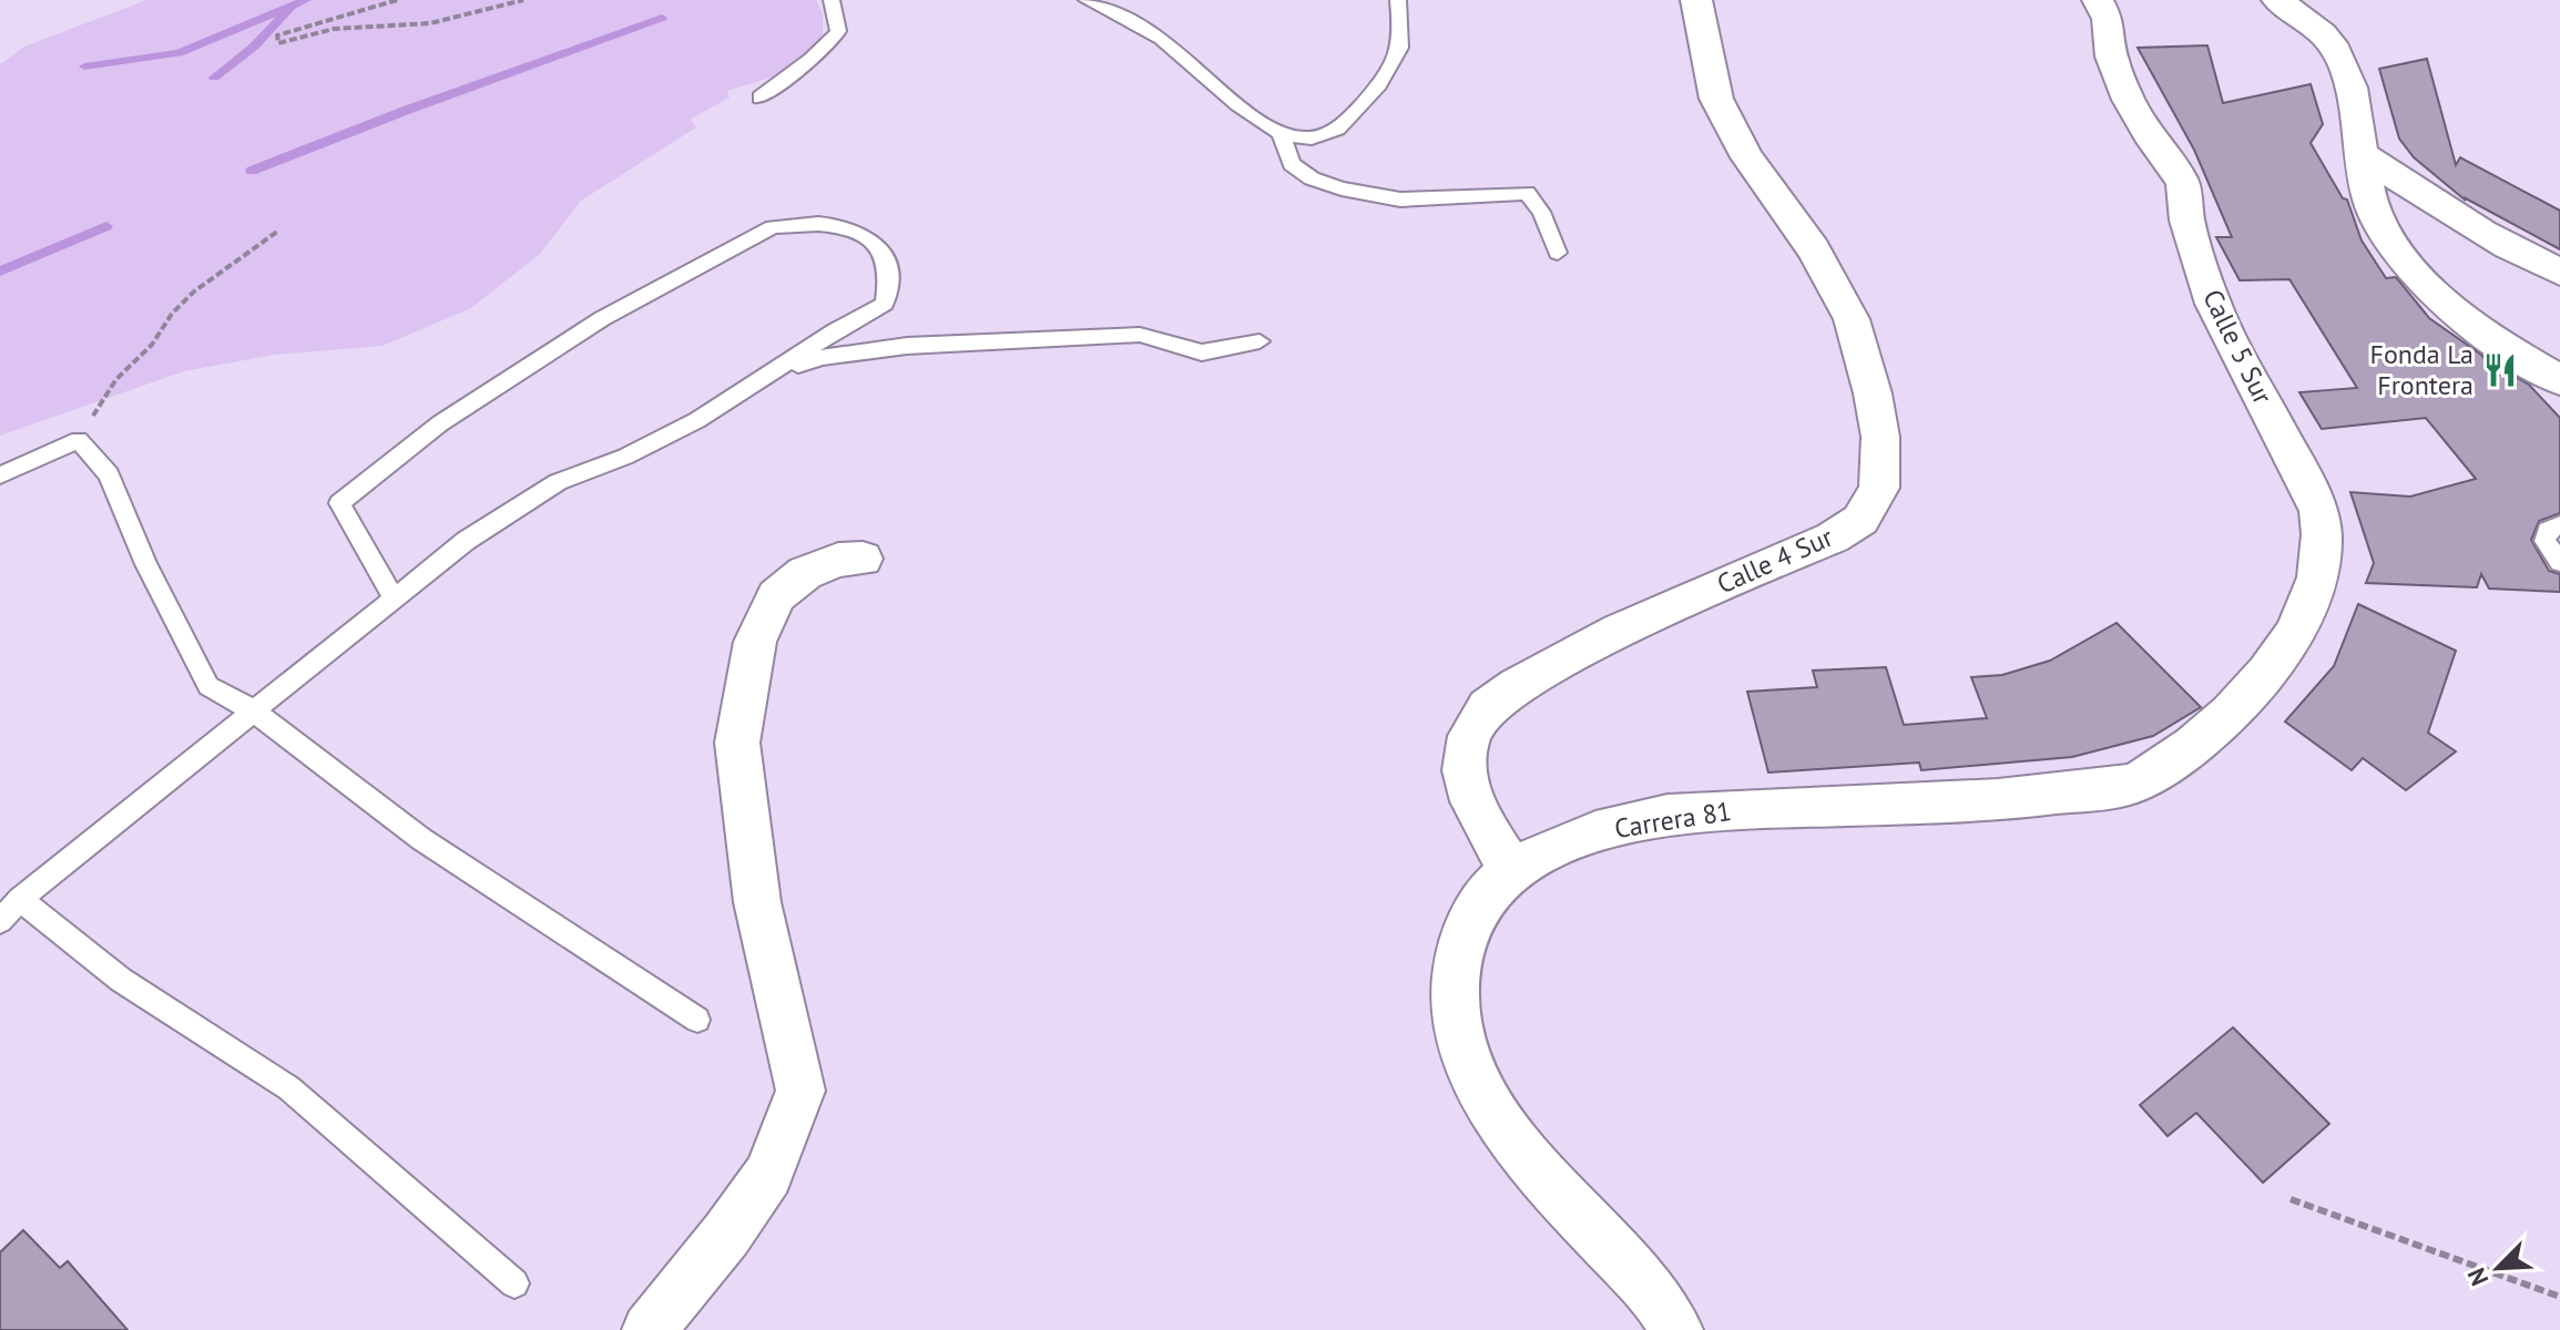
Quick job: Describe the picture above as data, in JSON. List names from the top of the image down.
{
  "streets": {
    "street": ["Calle 5 Sur", "Calle 4 Sur", "Carrera 81"]
  },
  "crossings": [
    ["Calle 5 Sur", "Carrera 81"],
    ["Calle 4 Sur", "Carrera 81"]
  ],
  "places": {
    "restaurant": ["Fonda La Frontera"]
  },
  "north": "bottom left"
}
